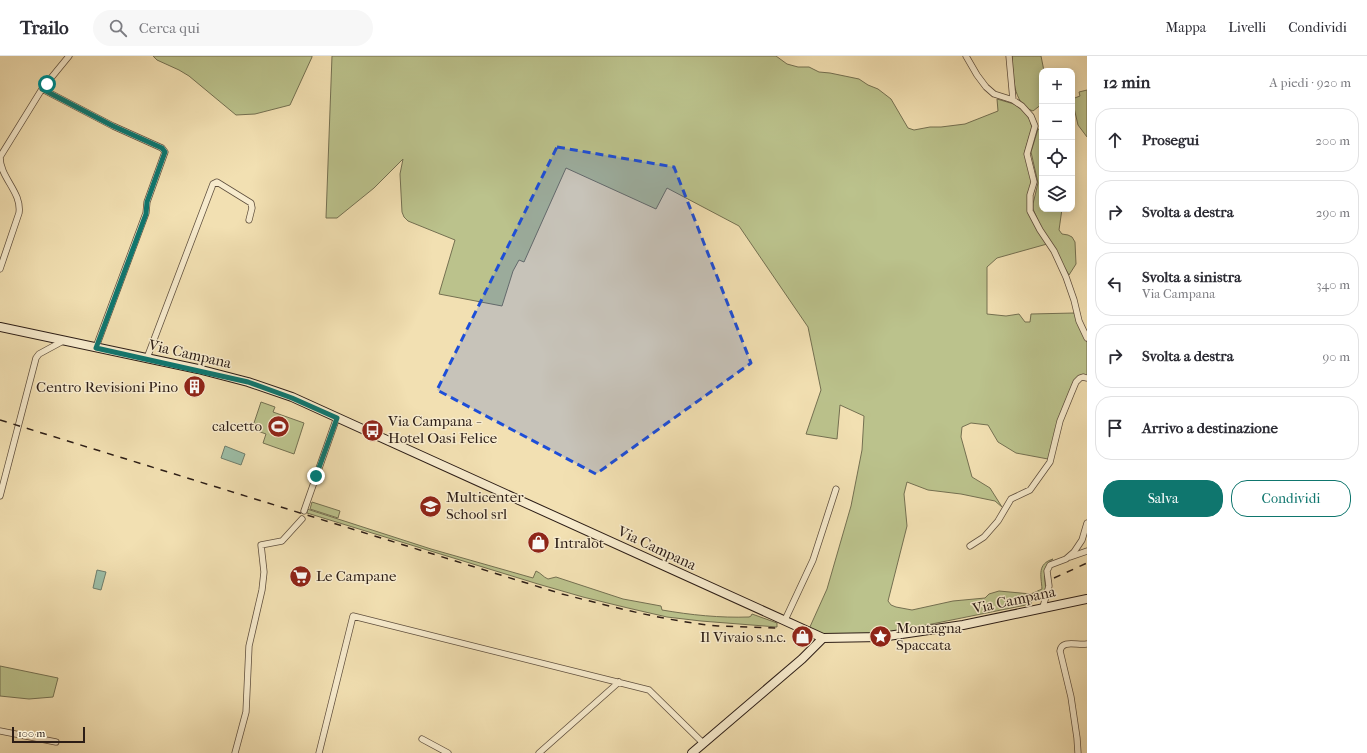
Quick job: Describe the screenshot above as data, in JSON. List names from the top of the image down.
{
  "streets": {
    "street": ["Via Campana"]
  },
  "places": {
    "building": ["Centro Revisioni Pino"],
    "sports": ["calcetto"],
    "bus stop": ["Via Campana - Hotel Oasi Felice"],
    "school or university": ["Multicenter School srl"],
    "shop": ["Intralot", "Il Vivaio s.n.c."],
    "supermarket": ["Le Campane"],
    "place": ["Montagna Spaccata"]
  },
  "scale_bar": "100 m",
  "page": {
    "header": "Trailo",
    "search": "Cerca qui",
    "nav": ["Mappa", "Livelli", "Condividi"],
    "heading": ["12 min", "A piedi · 920 m"],
    "map_buttons": ["+", "−"],
    "list": [
      ["Prosegui", "200 m"],
      ["Svolta a destra", "290 m"],
      ["Svolta a sinistra", "Via Campana", "340 m"],
      ["Svolta a destra", "90 m"],
      "Arrivo a destinazione"
    ],
    "buttons": ["Salva", "Condividi"],
    "scale": "100 m"
  }
}
